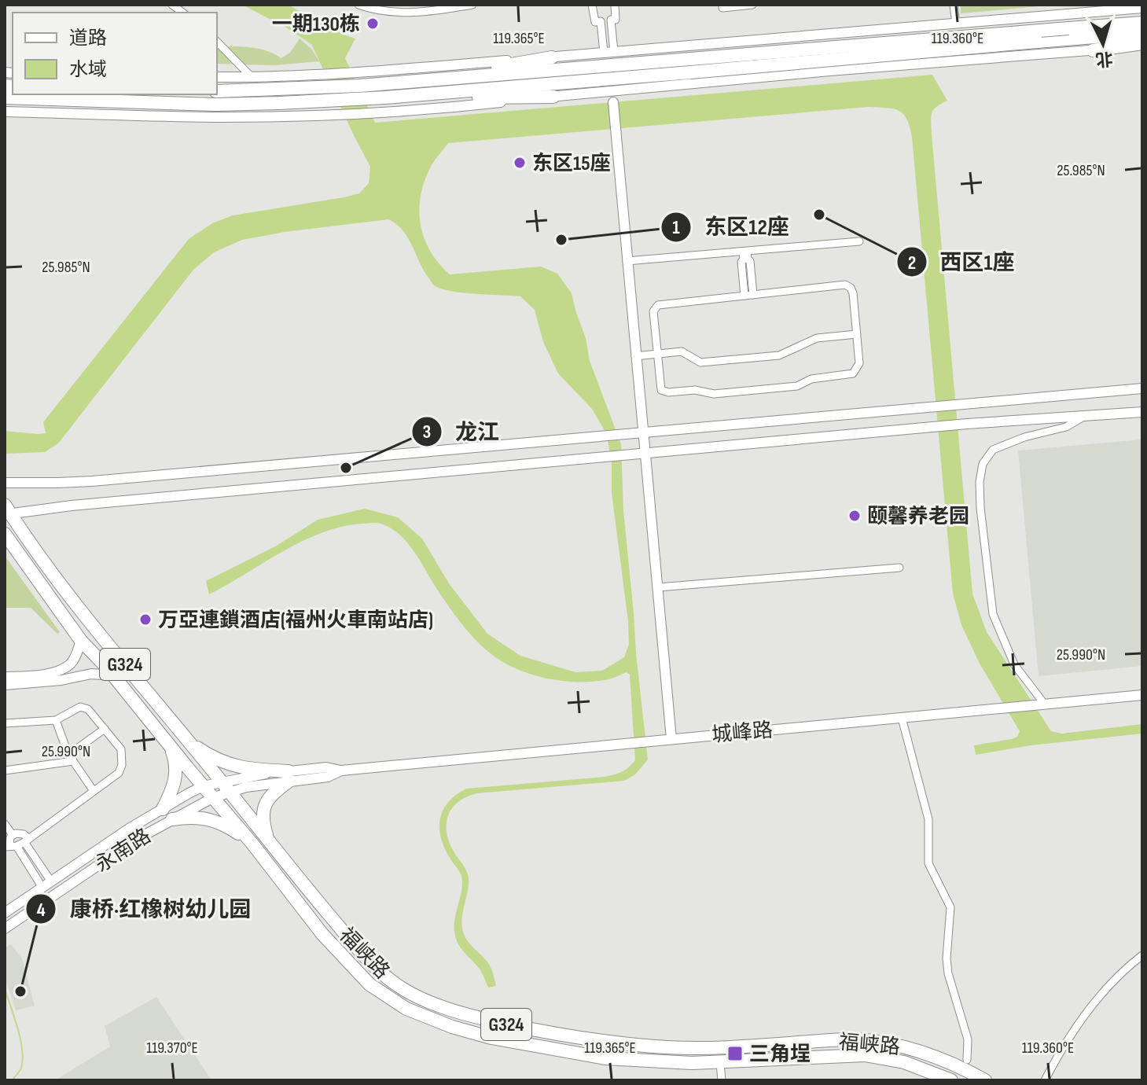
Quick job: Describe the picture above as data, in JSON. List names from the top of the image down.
{
  "streets": {
    "highway": ["G324", "福峡路"],
    "main road": ["城峰路", "永南路"]
  },
  "crossings": [
    ["城峰路", "永南路"],
    ["城峰路", "福峡路"],
    ["永南路", "福峡路"]
  ],
  "places": {
    "other": [
      "一期130栋",
      "东区15座",
      "西区1座",
      "东区12座",
      "龙江",
      "颐馨养老园",
      "万亞連鎖酒店(福州火車南站店)",
      "康桥·红橡树幼儿园"
    ],
    "transit": ["三角埕"]
  },
  "legend": ["道路", "水域"],
  "north": "bottom",
  "coordinates": [
    "119.365°E",
    "119.360°E",
    "25.985°N",
    "25.990°N",
    "119.370°E"
  ]
}
